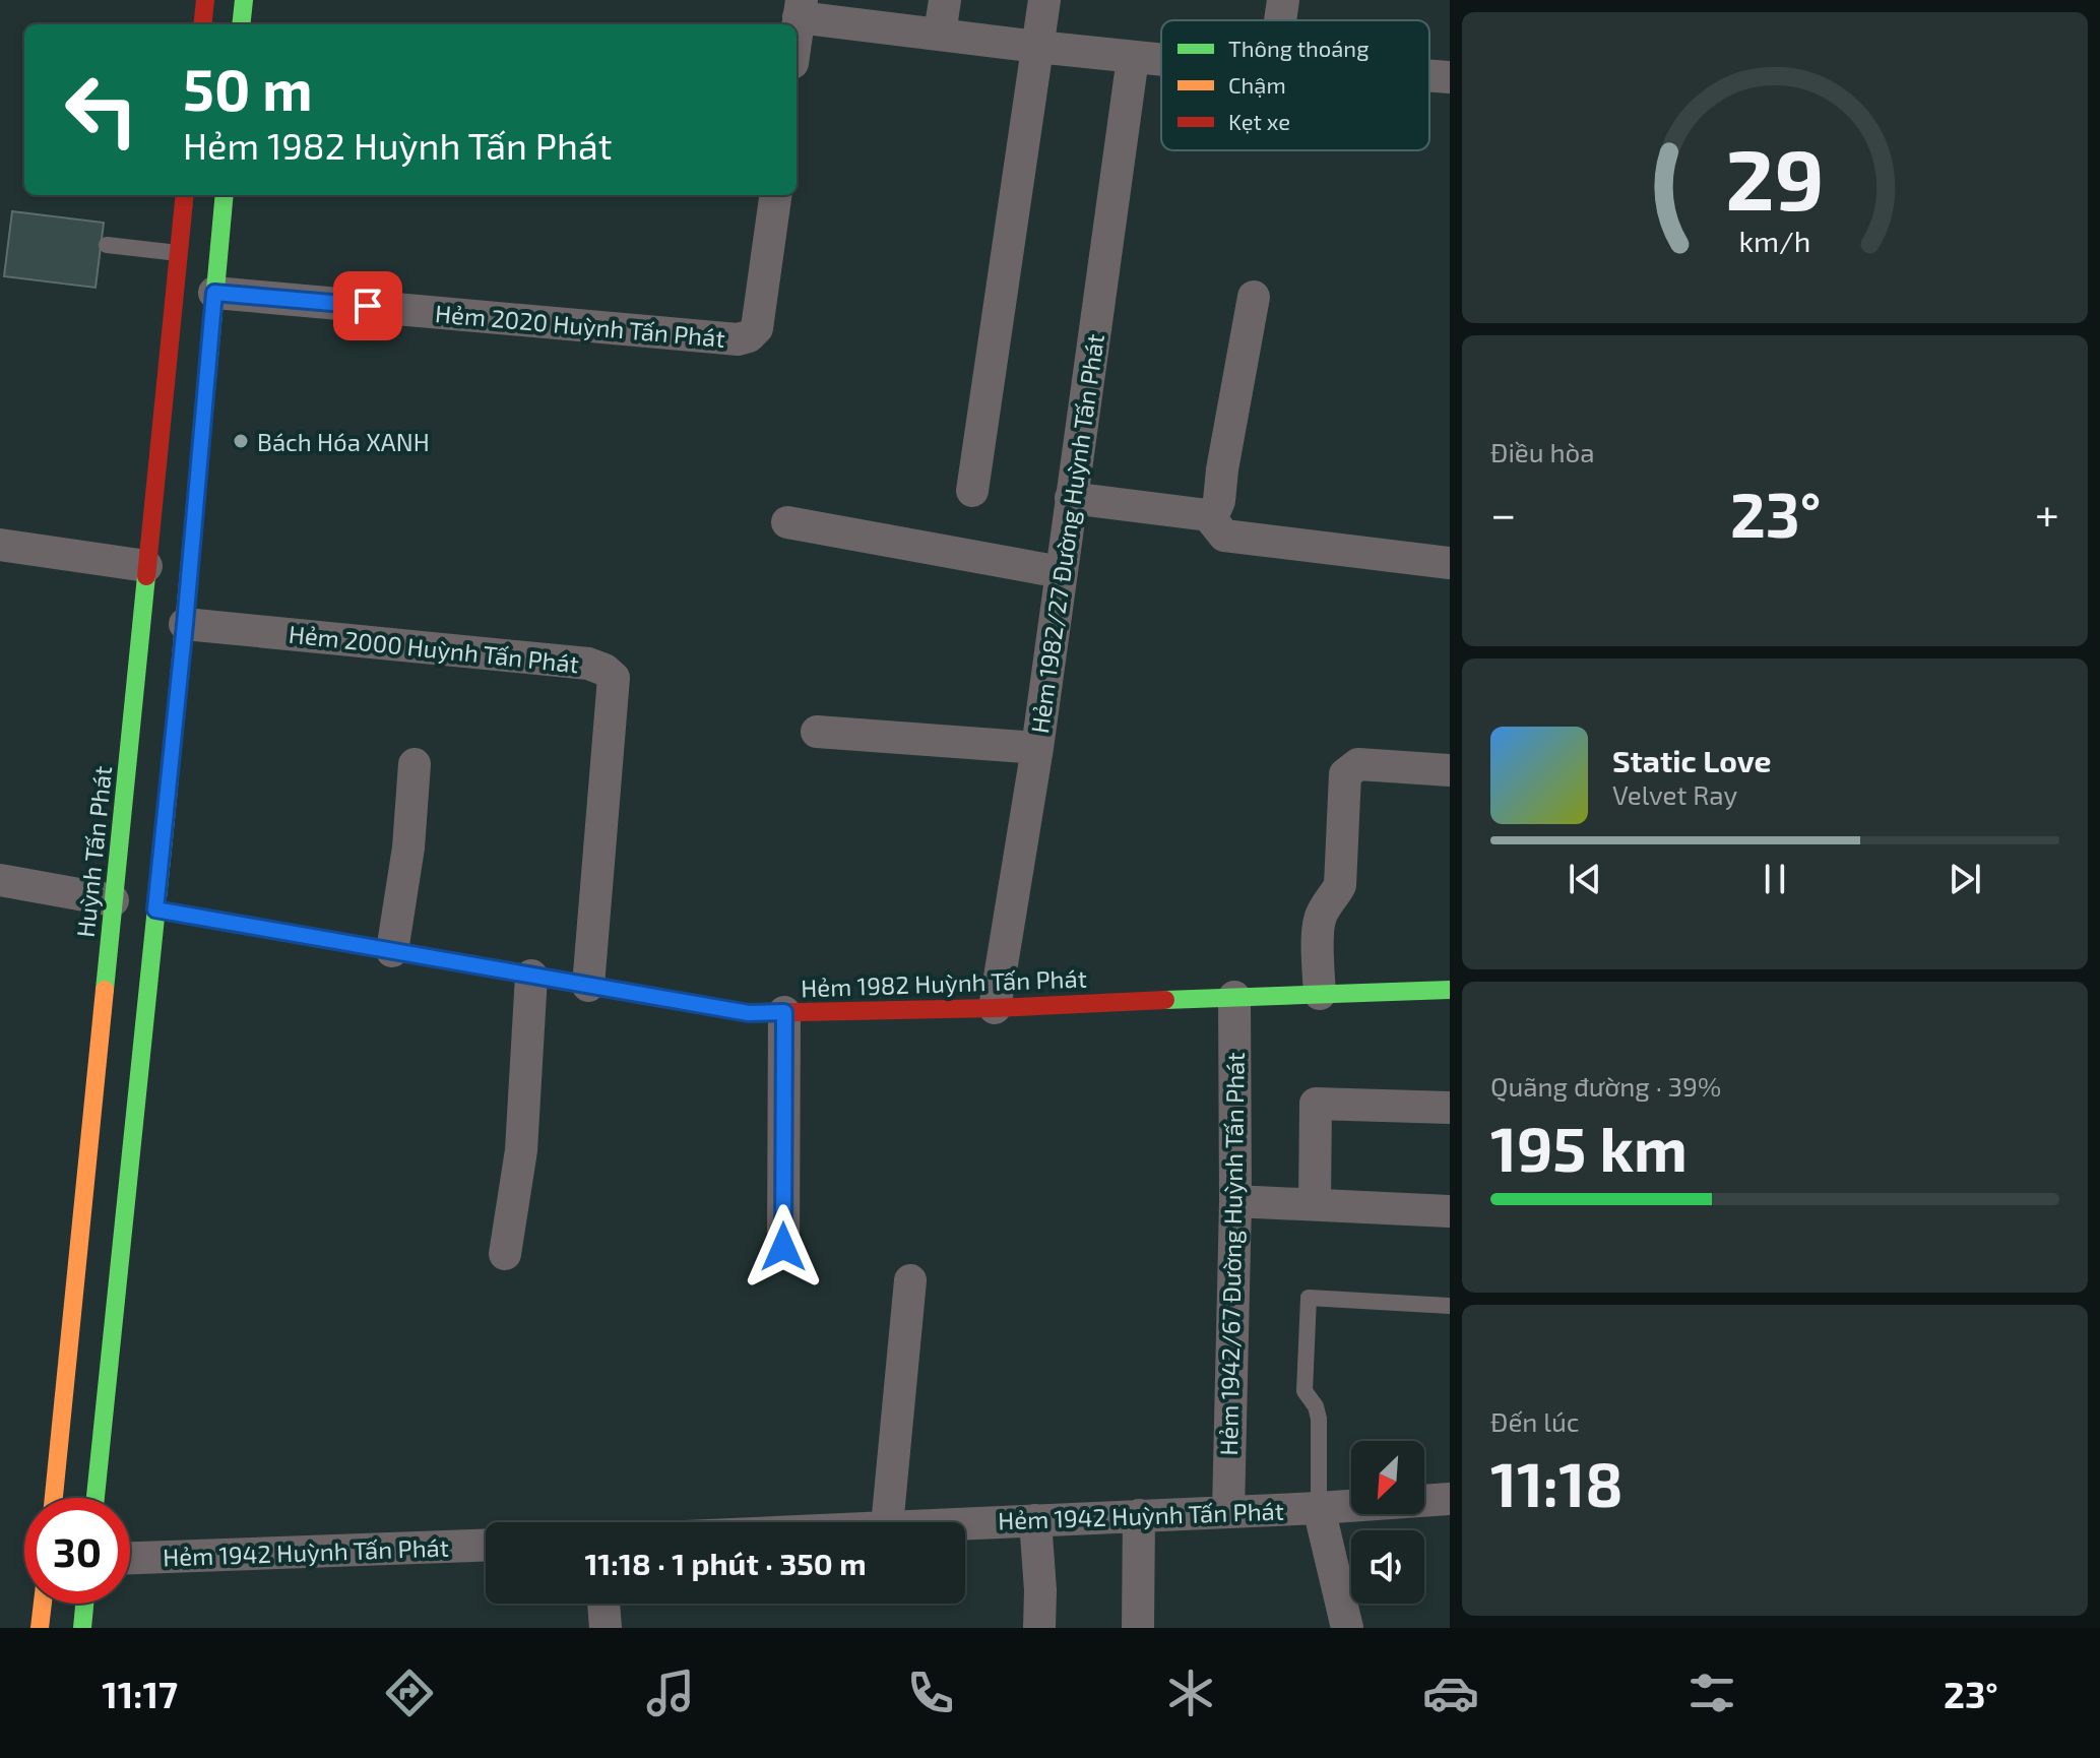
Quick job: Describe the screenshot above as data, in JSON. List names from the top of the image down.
{
  "streets": {
    "main road": ["Huỳnh Tấn Phát", "Hẻm 1982 Huỳnh Tấn Phát"],
    "street": [
      "Hẻm 2020 Huỳnh Tấn Phát",
      "Hẻm 1982/27 Đường Huỳnh Tấn Phát",
      "Hẻm 2000 Huỳnh Tấn Phát",
      "Hẻm 1942/67 Đường Huỳnh Tấn Phát",
      "Hẻm 1942 Huỳnh Tấn Phát"
    ]
  },
  "crossings": [
    ["Hẻm 2020 Huỳnh Tấn Phát", "Huỳnh Tấn Phát"],
    ["Hẻm 1982/27 Đường Huỳnh Tấn Phát", "Hẻm 1982 Huỳnh Tấn Phát"],
    ["Hẻm 2000 Huỳnh Tấn Phát", "Huỳnh Tấn Phát"],
    ["Hẻm 2000 Huỳnh Tấn Phát", "Hẻm 1982 Huỳnh Tấn Phát"],
    ["Huỳnh Tấn Phát", "Hẻm 1982 Huỳnh Tấn Phát"],
    ["Hẻm 1982 Huỳnh Tấn Phát", "Hẻm 1942/67 Đường Huỳnh Tấn Phát"],
    ["Hẻm 1942/67 Đường Huỳnh Tấn Phát", "Hẻm 1942 Huỳnh Tấn Phát"]
  ],
  "places": ["Bách Hóa XANH"],
  "legend": ["Thông thoáng", "Chậm", "Kẹt xe"],
  "north": "bottom left",
  "page": {
    "turn": ["50 m", "Hẻm 1982 Huỳnh Tấn Phát"],
    "tile": [
      "Điều hòa",
      ["Quãng đường · 39%", "195 km"],
      ["Đến lúc", "11:18"]
    ],
    "heat": ["−", "23°", "+"],
    "song": ["Static Love", "Velvet Ray"],
    "limit": "30",
    "trip": "11:18 · 1 phút · 350 m",
    "tabs": ["11:17", "23°"],
    "gauge": ["29", "km/h"]
  }
}
